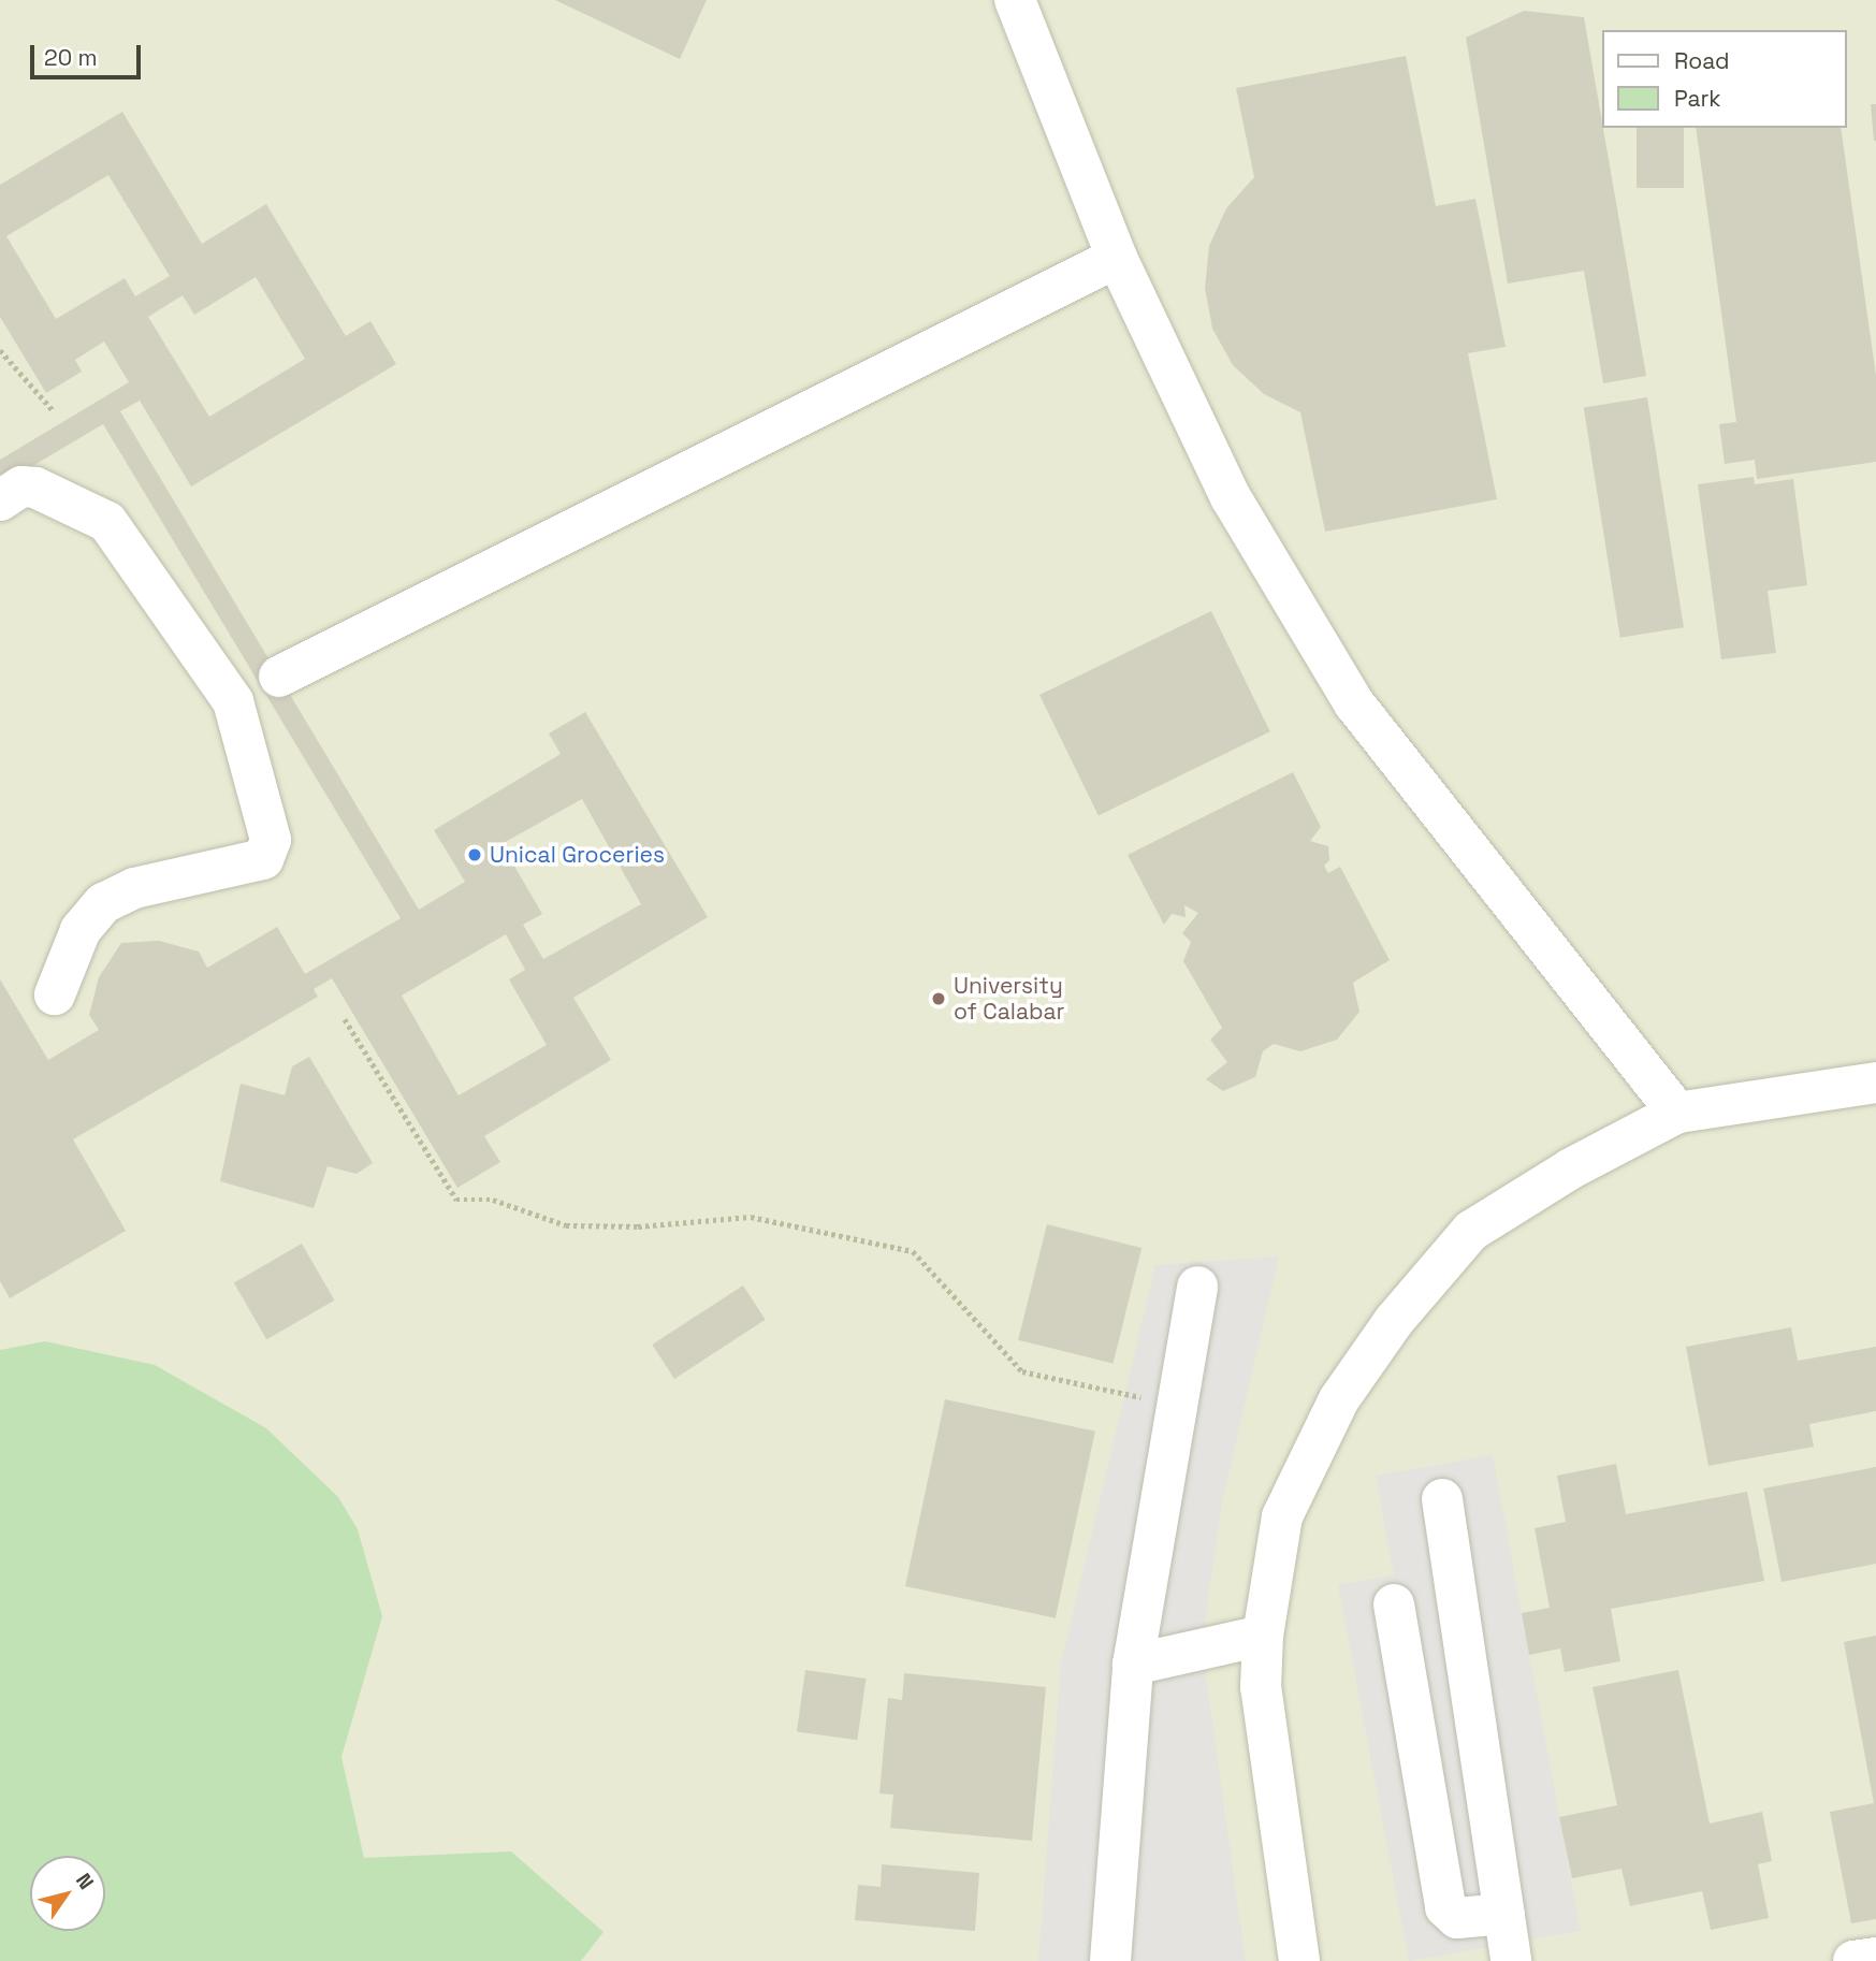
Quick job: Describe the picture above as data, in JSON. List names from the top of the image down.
{
  "places": ["Unical Groceries", "University of Calabar"],
  "legend": ["Road", "Park"],
  "scale_bar": "20 m",
  "north": "top right"
}
